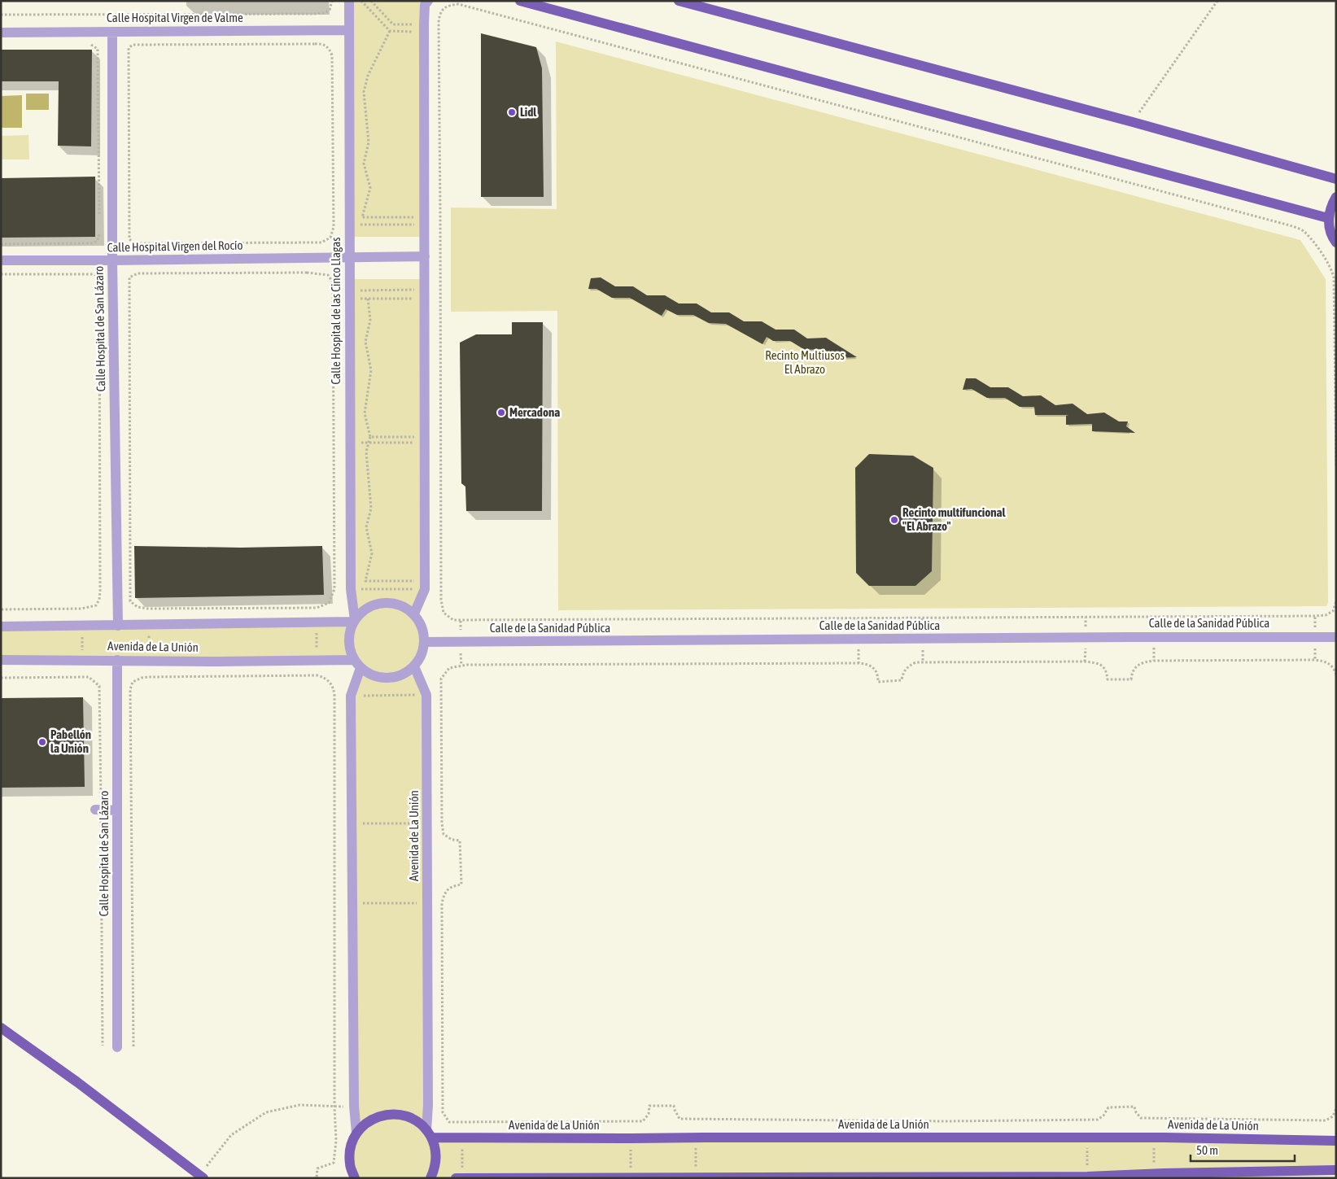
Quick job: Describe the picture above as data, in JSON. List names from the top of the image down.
{
  "streets": {
    "main road": ["Avenida de La Unión"],
    "street": [
      "Calle Hospital Virgen de Valme",
      "Calle Hospital Virgen del Rocío",
      "Calle Hospital de las Cinco Llagas",
      "Calle Hospital de San Lázaro",
      "Calle de la Sanidad Pública"
    ]
  },
  "crossings": [
    ["Calle Hospital Virgen de Valme", "Calle Hospital de las Cinco Llagas"],
    ["Calle Hospital Virgen de Valme", "Calle Hospital de San Lázaro"],
    ["Calle Hospital Virgen del Rocío", "Calle Hospital de las Cinco Llagas"],
    ["Calle Hospital Virgen del Rocío", "Calle Hospital de San Lázaro"],
    ["Calle Hospital de las Cinco Llagas", "Calle de la Sanidad Pública"],
    ["Calle Hospital de las Cinco Llagas", "Avenida de La Unión"],
    ["Calle Hospital de San Lázaro", "Avenida de La Unión"],
    ["Calle de la Sanidad Pública", "Avenida de La Unión"]
  ],
  "parks": ["Recinto Multiusos El Abrazo"],
  "places": [
    "Lidl",
    "Mercadona",
    "Recinto multifuncional \"El Abrazo\"",
    "Pabellón la Unión"
  ],
  "scale_bar": "50 m"
}
